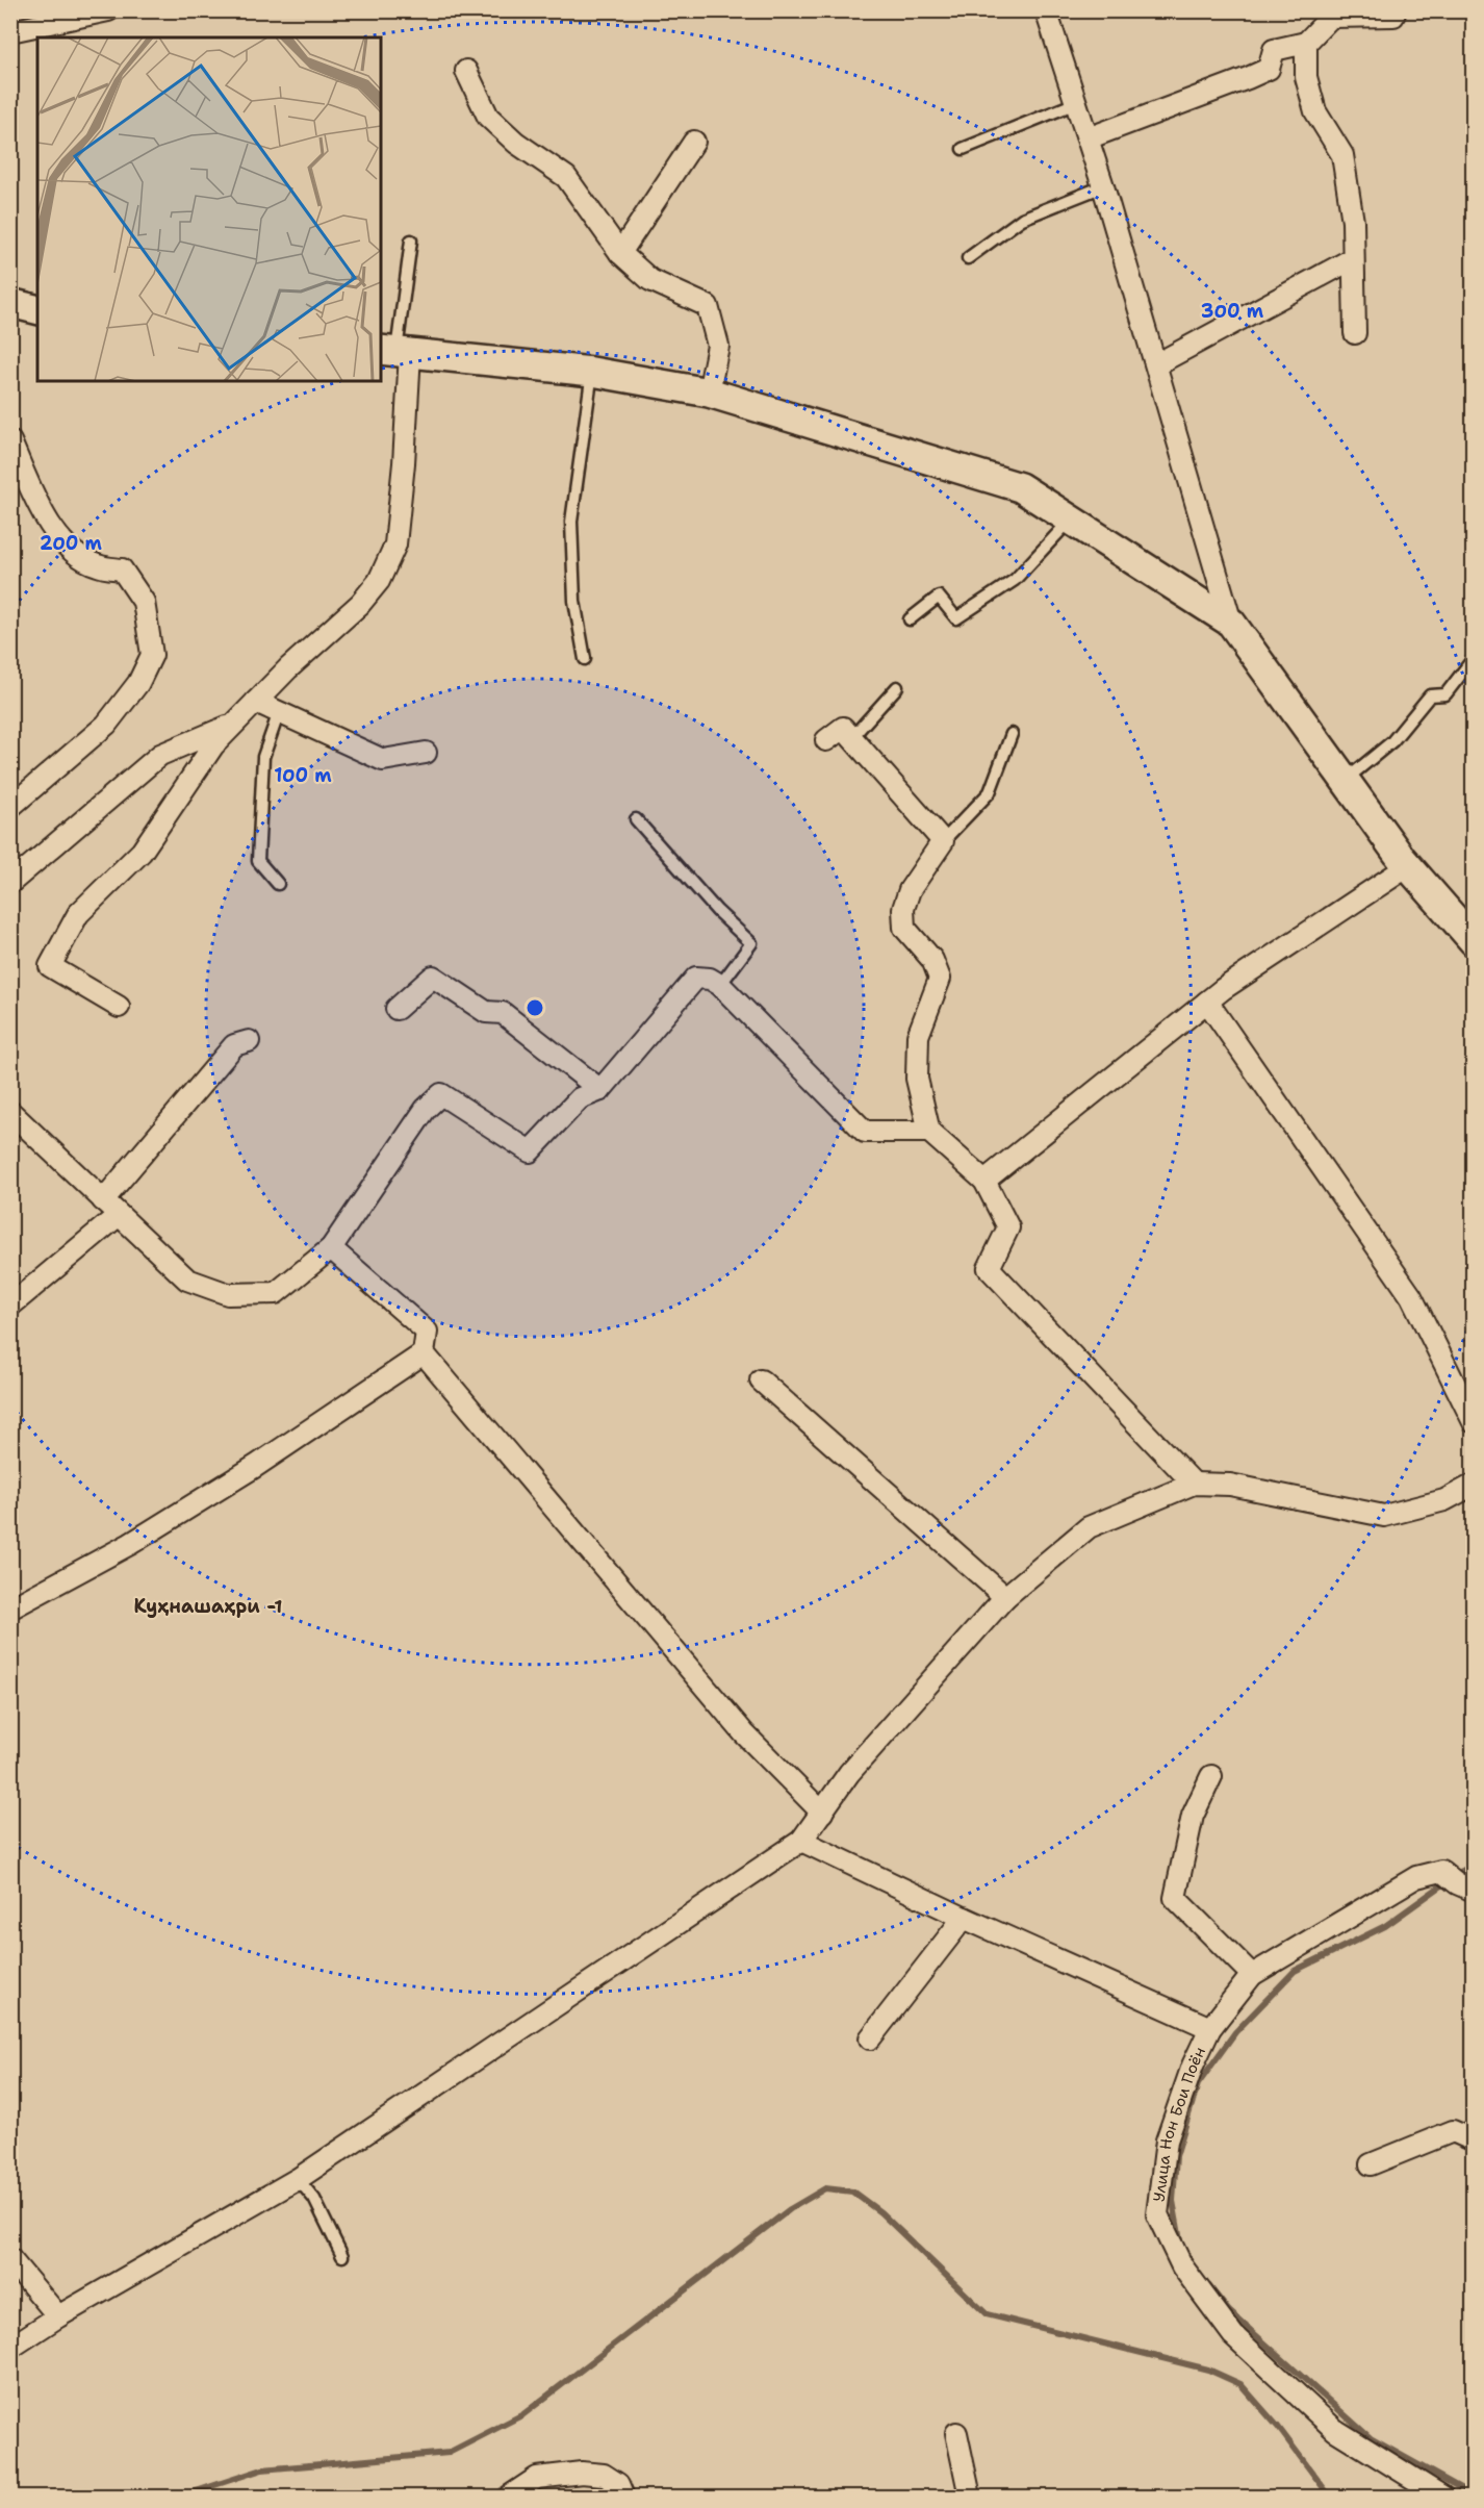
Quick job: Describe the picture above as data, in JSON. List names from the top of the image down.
{
  "streets": {
    "street": ["Улица Нон Бои Поён"]
  },
  "districts": ["Куҳнашаҳри -1"],
  "rings": ["300 m", "200 m", "100 m"]
}
